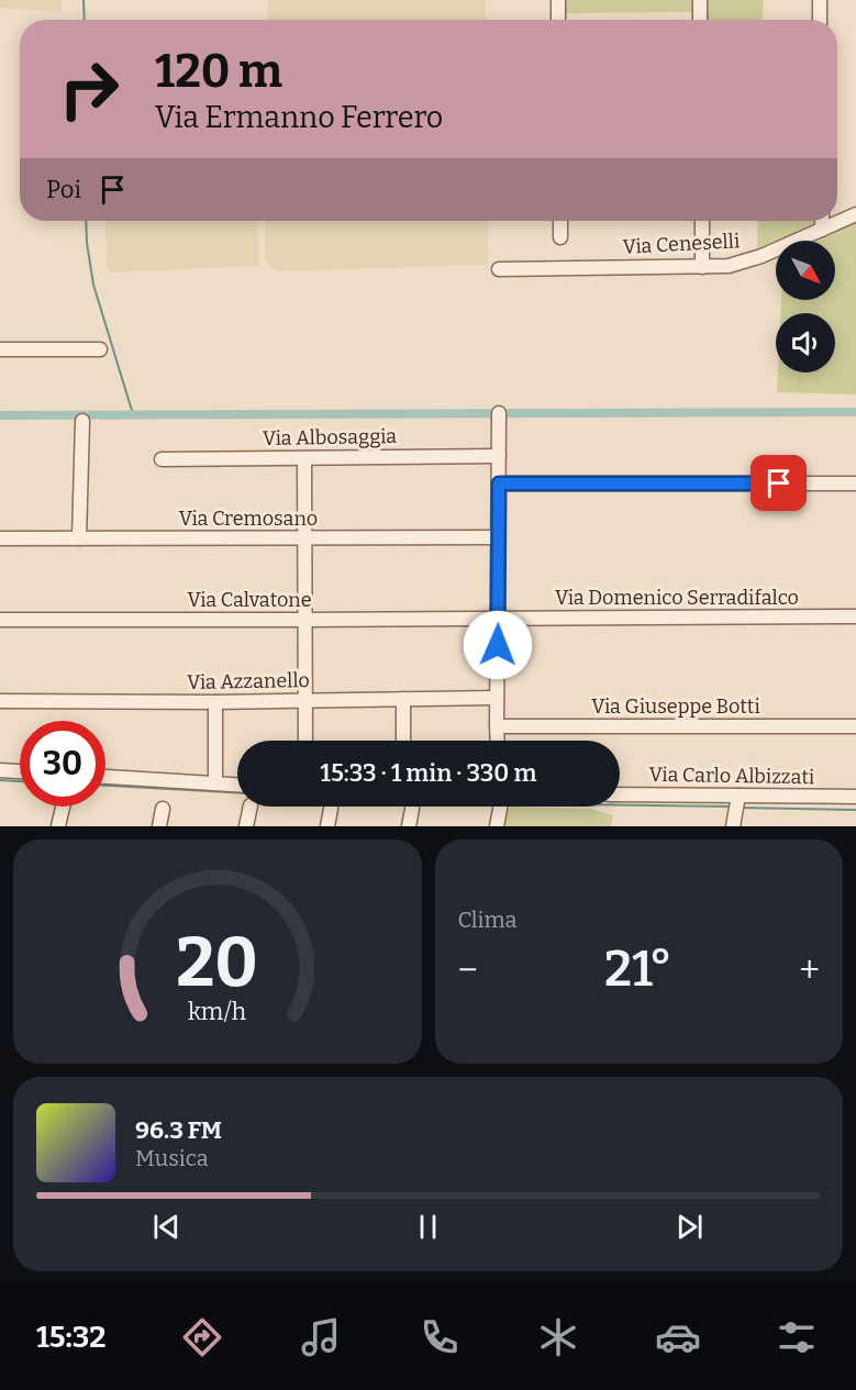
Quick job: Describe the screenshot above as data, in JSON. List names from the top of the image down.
{
  "streets": {
    "street": [
      "Via Ceneselli",
      "Via Albosaggia",
      "Via Cremosano",
      "Via Domenico Serradifalco",
      "Via Calvatone",
      "Via Azzanello",
      "Via Giuseppe Botti",
      "Via Carlo Albizzati"
    ]
  },
  "crossings": [
    ["Via Domenico Serradifalco", "Via Calvatone"]
  ],
  "north": "bottom right",
  "page": {
    "turn": ["120 m", "Via Ermanno Ferrero"],
    "then": "Poi",
    "limit": "30",
    "trip": "15:33 · 1 min · 330 m",
    "tile": "Clima",
    "heat": ["−", "21°", "+"],
    "song": ["96.3 FM", "Musica"],
    "tabs": "15:32",
    "gauge": ["20", "km/h"]
  }
}
